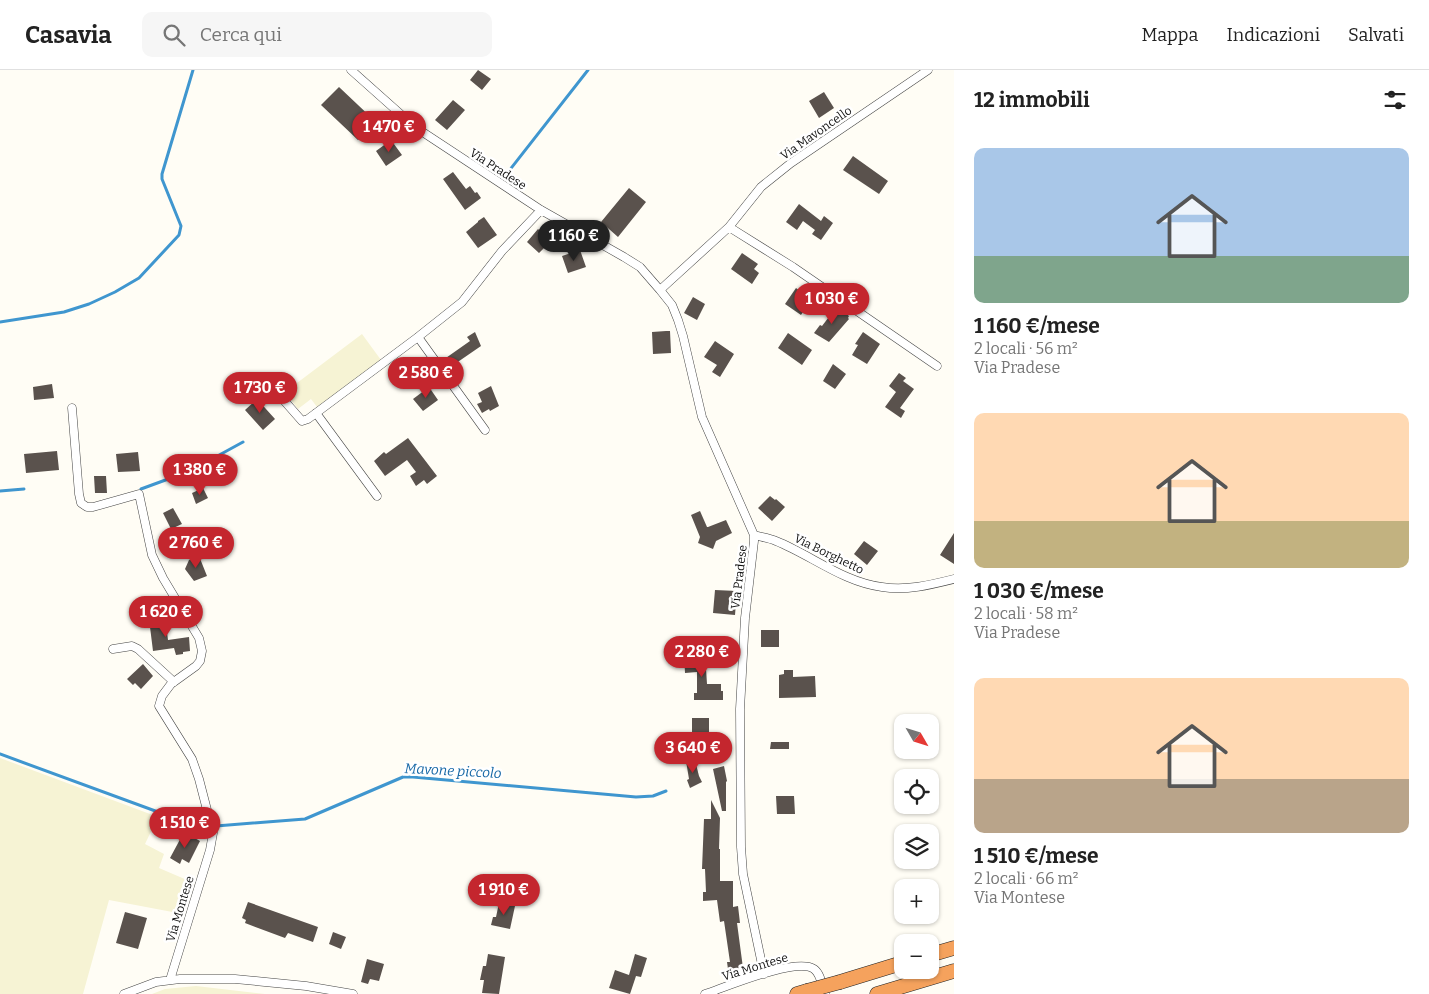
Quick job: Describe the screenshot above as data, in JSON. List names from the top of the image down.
{
  "streets": {
    "street": [
      "Via Mavoncello",
      "Via Pradese",
      "Via Borghetto",
      "Via Montese"
    ]
  },
  "crossings": [
    ["Via Pradese", "Via Borghetto"],
    ["Via Pradese", "Via Montese"]
  ],
  "water": ["Mavone piccolo"],
  "north": "bottom right",
  "page": {
    "header": "Casavia",
    "search": "Cerca qui",
    "nav": ["Mappa", "Indicazioni", "Salvati"],
    "heading": "12 immobili",
    "price": [
      "1 470 €",
      "1 160 €",
      "1 030 €",
      "2 580 €",
      "1 730 €",
      "1 380 €",
      "2 760 €",
      "1 620 €",
      "2 280 €",
      "3 640 €",
      "1 510 €",
      "1 910 €"
    ],
    "list": [
      {
        "name": "1 160 €/mese",
        "note": "2 locali · 56 m² · Via Pradese"
      },
      {
        "name": "1 030 €/mese",
        "note": "2 locali · 58 m² · Via Pradese"
      },
      {
        "name": "1 510 €/mese",
        "note": "2 locali · 66 m² · Via Montese"
      }
    ],
    "map_buttons": ["+", "−"]
  }
}
